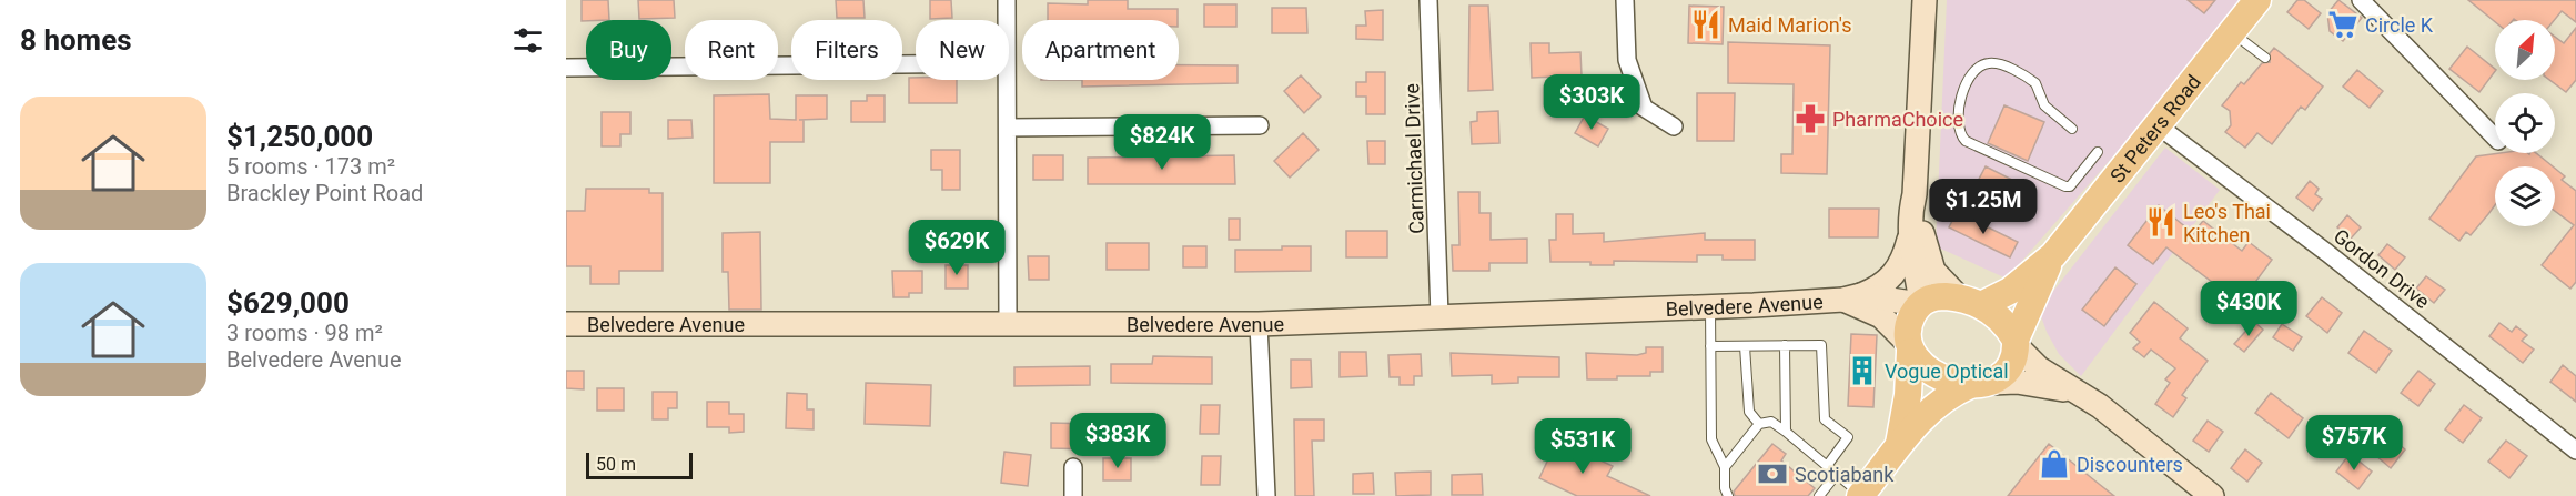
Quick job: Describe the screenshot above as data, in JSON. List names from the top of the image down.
{
  "streets": {
    "main road": ["St Peters Road", "Belvedere Avenue"],
    "street": ["Carmichael Drive", "Gordon Drive"]
  },
  "crossings": [
    ["St Peters Road", "Gordon Drive"],
    ["St Peters Road", "Belvedere Avenue"],
    ["Carmichael Drive", "Belvedere Avenue"]
  ],
  "places": {
    "restaurant": ["Maid Marion's", "Leo's Thai Kitchen"],
    "supermarket": ["Circle K"],
    "pharmacy": ["PharmaChoice"],
    "building": ["Vogue Optical"],
    "shop": ["Discounters"],
    "bank": ["Scotiabank"]
  },
  "scale_bar": "50 m",
  "north": "top right",
  "page": {
    "heading": "8 homes",
    "chip": [
      "Buy",
      "Rent",
      "Filters",
      "New",
      "Apartment"
    ],
    "price": [
      "$303K",
      "$824K",
      "$1.25M",
      "$629K",
      "$430K",
      "$383K",
      "$757K",
      "$531K"
    ],
    "list": [
      {
        "name": "$1,250,000",
        "note": "5 rooms · 173 m² · Brackley Point Road"
      },
      {
        "name": "$629,000",
        "note": "3 rooms · 98 m² · Belvedere Avenue"
      }
    ],
    "scale": "50 m"
  }
}
